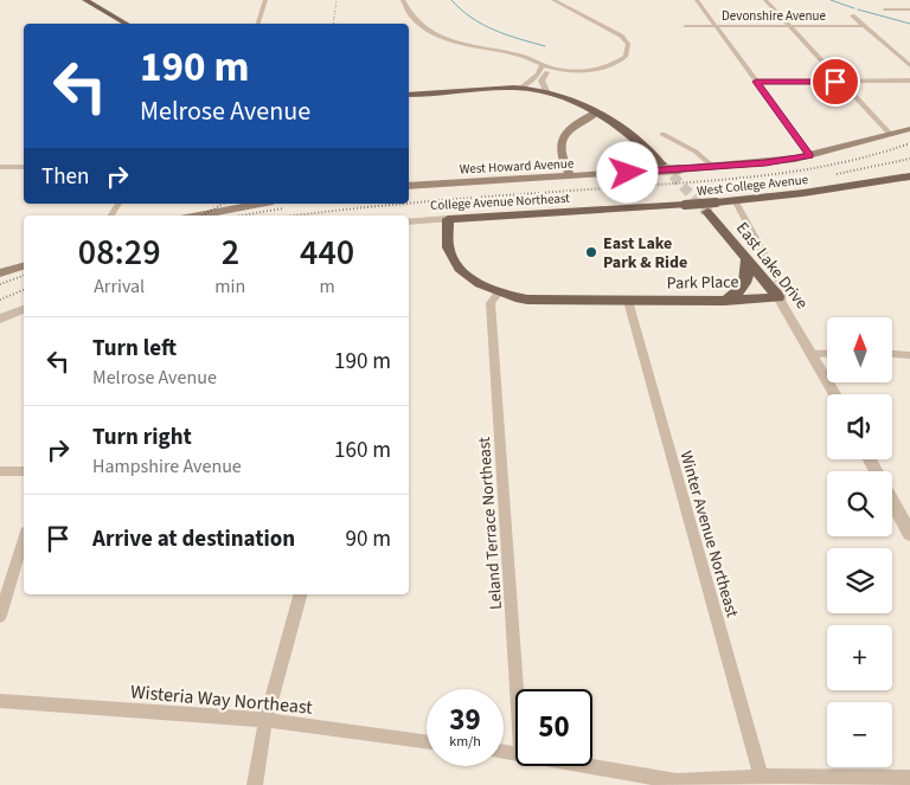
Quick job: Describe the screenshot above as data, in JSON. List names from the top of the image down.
{
  "streets": {
    "main road": [
      "West Howard Avenue",
      "West College Avenue",
      "College Avenue Northeast",
      "East Lake Drive",
      "Park Place"
    ],
    "street": [
      "Devonshire Avenue",
      "Leland Terrace Northeast",
      "Winter Avenue Northeast",
      "Wisteria Way Northeast"
    ]
  },
  "crossings": [
    ["West College Avenue", "College Avenue Northeast"],
    ["College Avenue Northeast", "Park Place"],
    ["East Lake Drive", "Park Place"],
    ["Park Place", "Leland Terrace Northeast"],
    ["Park Place", "Winter Avenue Northeast"]
  ],
  "places": ["East Lake Park & Ride"],
  "north": "top",
  "page": {
    "turn": ["190 m", "Melrose Avenue"],
    "then": "Then",
    "eta": [
      "08:29",
      "Arrival",
      "2",
      "min",
      "440",
      "m"
    ],
    "list": [
      {
        "name": "Turn left",
        "note": "Melrose Avenue",
        "value": "190 m"
      },
      {
        "name": "Turn right",
        "note": "Hampshire Avenue",
        "value": "160 m"
      },
      {
        "name": "Arrive at destination",
        "value": "90 m"
      }
    ],
    "map_buttons": ["+", "−"],
    "speed": "39 km/h",
    "limit": "50"
  }
}
